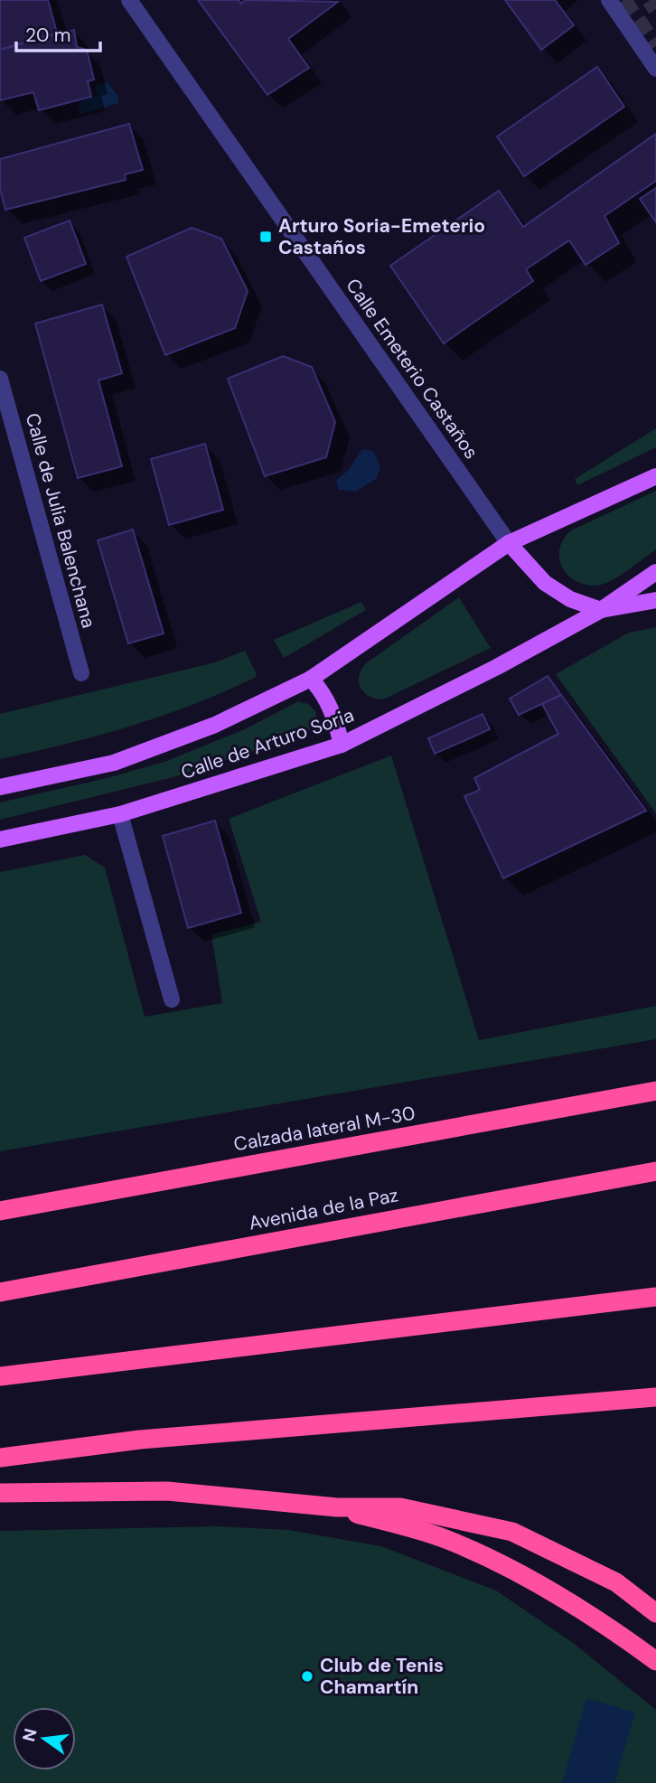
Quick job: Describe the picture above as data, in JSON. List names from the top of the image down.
{
  "streets": {
    "highway": ["Calzada lateral M-30", "Avenida de la Paz"],
    "main road": ["Calle de Arturo Soria"],
    "street": ["Calle Emeterio Castaños", "Calle de Julia Balenchana"]
  },
  "crossings": [
    ["Calle Emeterio Castaños", "Calle de Arturo Soria"]
  ],
  "places": {
    "transit": ["Arturo Soria-Emeterio Castaños"],
    "other": ["Club de Tenis Chamartín"]
  },
  "scale_bar": "20 m",
  "north": "left"
}
